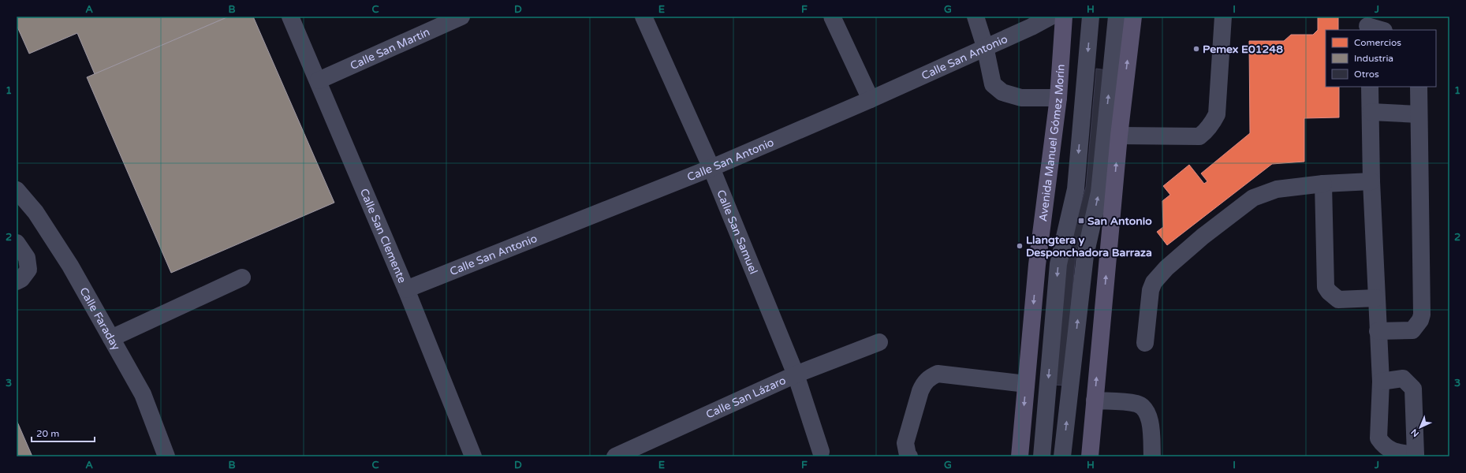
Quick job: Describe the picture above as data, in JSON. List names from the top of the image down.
{
  "streets": {
    "main road": ["Avenida Manuel Gómez Morín"],
    "street": [
      "Calle San Martín",
      "Calle San Antonio",
      "Calle San Samuel",
      "Calle San Clemente",
      "Calle Faraday",
      "Calle San Lázaro"
    ]
  },
  "crossings": [
    ["Calle San Martín", "Calle San Clemente"],
    ["Calle San Antonio", "Calle San Samuel"],
    ["Calle San Antonio", "Calle San Clemente"],
    ["Calle San Samuel", "Calle San Lázaro"]
  ],
  "places": {
    "other": ["Pemex E01248", "Llangtera y Desponchadora Barraza"],
    "transit": ["San Antonio"]
  },
  "legend": ["Comercios", "Industria", "Otros"],
  "scale_bar": "20 m",
  "north": "bottom left",
  "grid": {
    "columns": [
      "A",
      "B",
      "C",
      "D",
      "E",
      "F",
      "G",
      "H",
      "I",
      "J"
    ],
    "rows": ["1", "2", "3"]
  }
}
